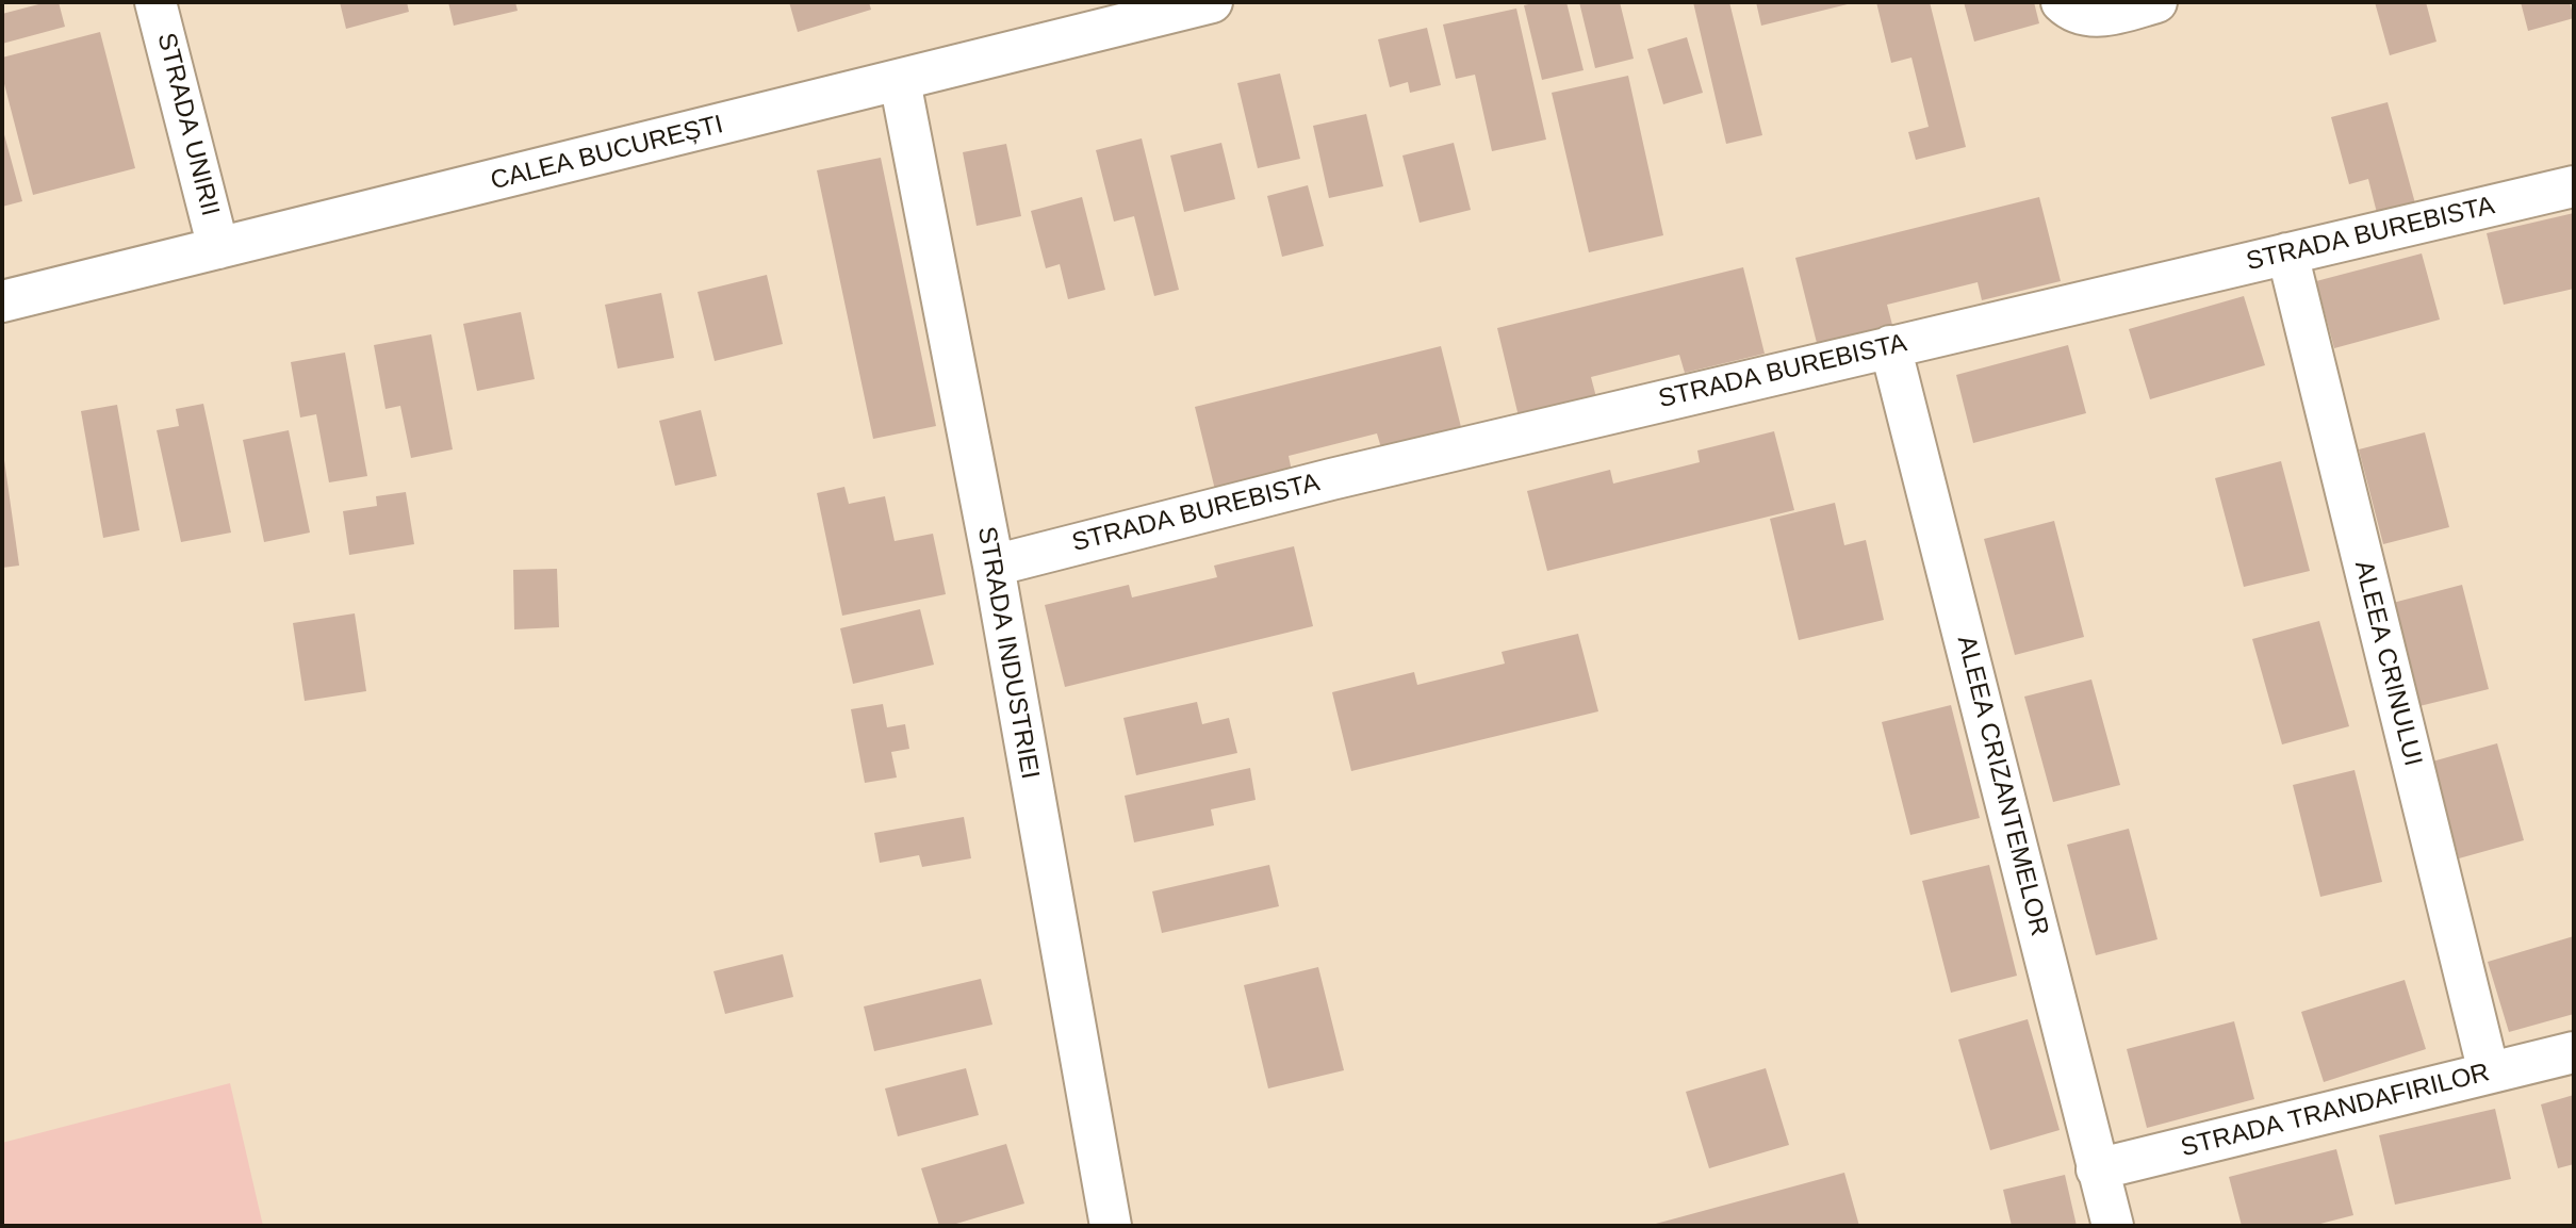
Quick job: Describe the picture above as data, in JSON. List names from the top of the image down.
{
  "streets": {
    "street": [
      "STRADA UNIRII",
      "CALEA BUCUREȘTI",
      "STRADA BUREBISTA",
      "STRADA INDUSTRIEI",
      "ALEEA CRINULUI",
      "ALEEA CRIZANTEMELOR",
      "STRADA TRANDAFIRILOR"
    ]
  },
  "crossings": [
    ["STRADA UNIRII", "CALEA BUCUREȘTI"],
    ["CALEA BUCUREȘTI", "STRADA INDUSTRIEI"],
    ["STRADA BUREBISTA", "STRADA INDUSTRIEI"],
    ["STRADA BUREBISTA", "ALEEA CRINULUI"],
    ["STRADA BUREBISTA", "ALEEA CRIZANTEMELOR"],
    ["ALEEA CRINULUI", "STRADA TRANDAFIRILOR"],
    ["ALEEA CRIZANTEMELOR", "STRADA TRANDAFIRILOR"]
  ]
}
